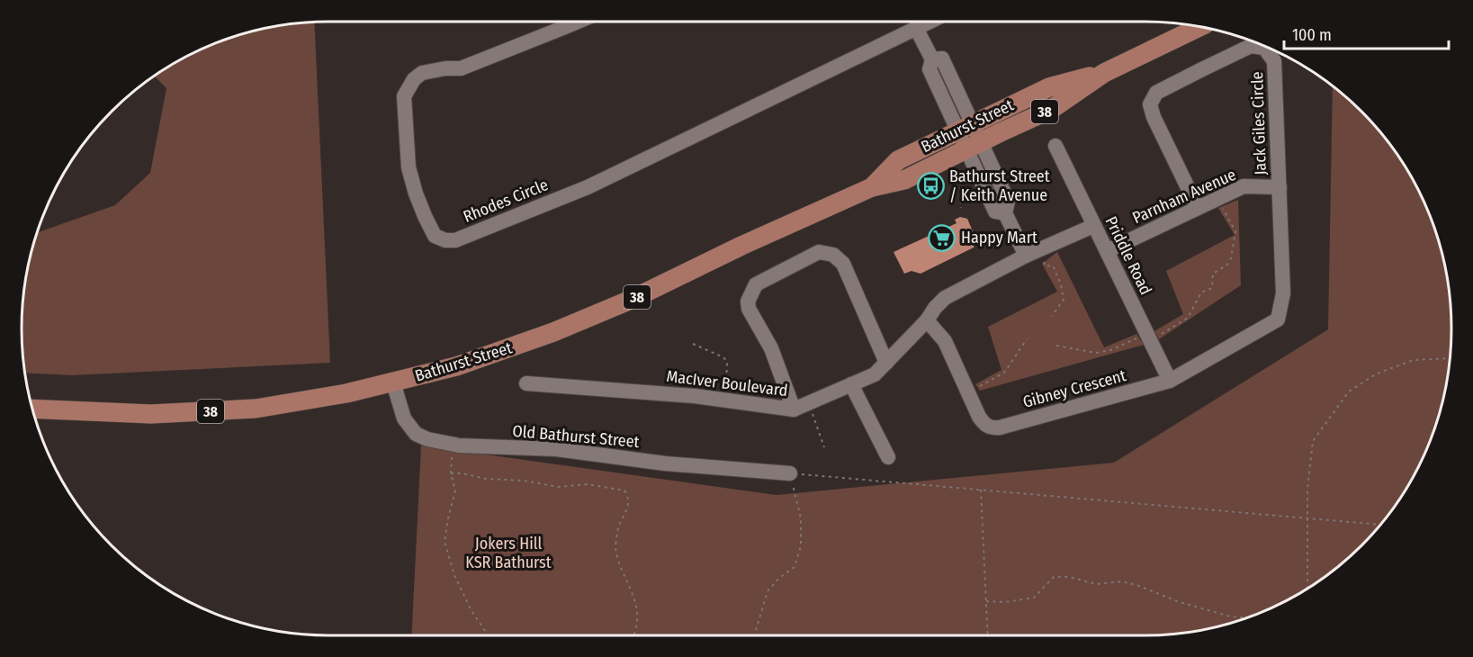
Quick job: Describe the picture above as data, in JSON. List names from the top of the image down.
{
  "streets": {
    "main road": ["38", "Bathurst Street"],
    "street": [
      "Jack Giles Circle",
      "Parnham Avenue",
      "Rhodes Circle",
      "Priddle Road",
      "MacIver Boulevard",
      "Gibney Crescent",
      "Old Bathurst Street"
    ]
  },
  "crossings": [
    ["Jack Giles Circle", "Parnham Avenue"],
    ["Jack Giles Circle", "Gibney Crescent"],
    ["Bathurst Street", "Old Bathurst Street"],
    ["Parnham Avenue", "Priddle Road"],
    ["Parnham Avenue", "Gibney Crescent"],
    ["Priddle Road", "MacIver Boulevard"],
    ["Priddle Road", "Gibney Crescent"],
    ["MacIver Boulevard", "Gibney Crescent"]
  ],
  "parks": ["Jokers Hill KSR Bathurst"],
  "places": {
    "bus stop": ["Bathurst Street / Keith Avenue"],
    "supermarket": ["Happy Mart"]
  },
  "scale_bar": "100 m"
}
